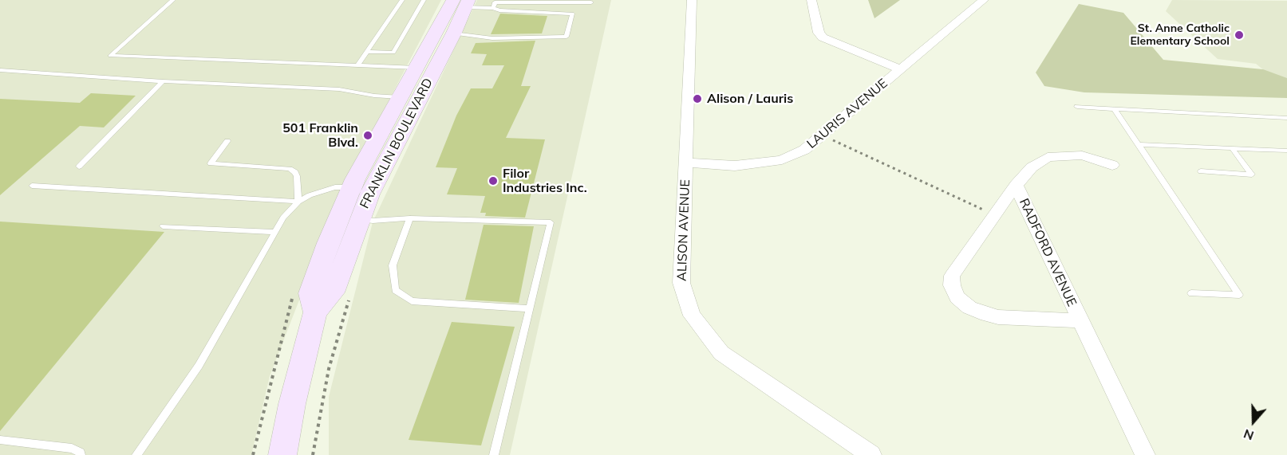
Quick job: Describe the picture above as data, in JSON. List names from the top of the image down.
{
  "streets": {
    "main road": ["FRANKLIN BOULEVARD"],
    "street": ["LAURIS AVENUE", "ALISON AVENUE", "RADFORD AVENUE"]
  },
  "crossings": [
    ["LAURIS AVENUE", "ALISON AVENUE"]
  ],
  "places": [
    "St. Anne Catholic Elementary School",
    "Alison / Lauris",
    "501 Franklin Blvd.",
    "Filor Industries Inc."
  ],
  "north": "bottom"
}
